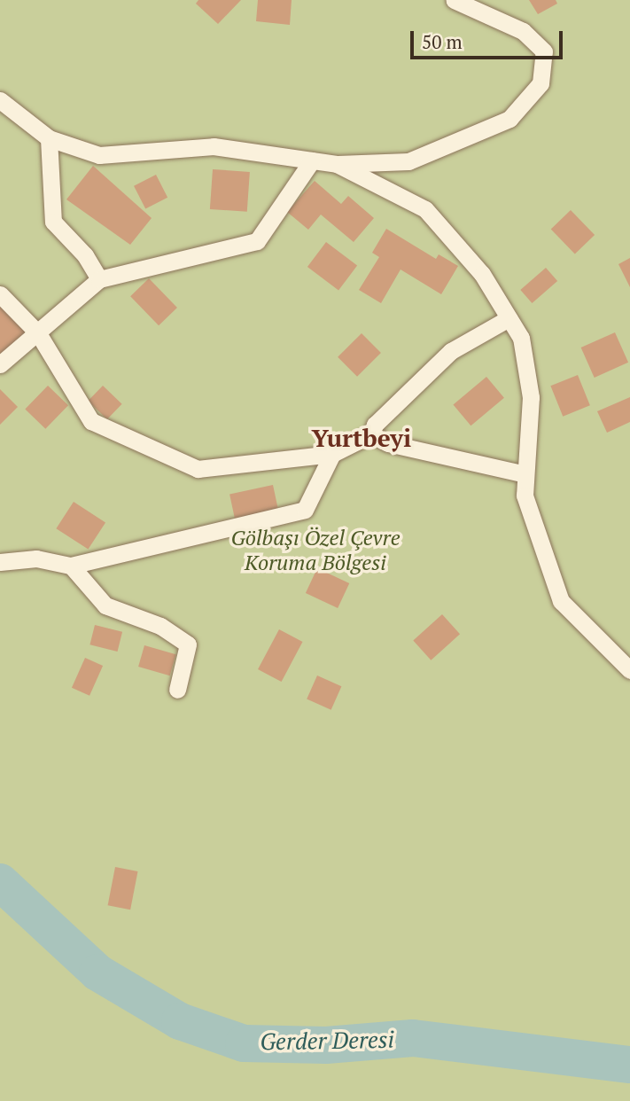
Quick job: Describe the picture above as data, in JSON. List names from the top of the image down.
{
  "districts": ["Yurtbeyi"],
  "water": ["Gerder Deresi"],
  "parks": ["Gölbaşı Özel Çevre Koruma Bölgesi"],
  "scale_bar": "50 m"
}
